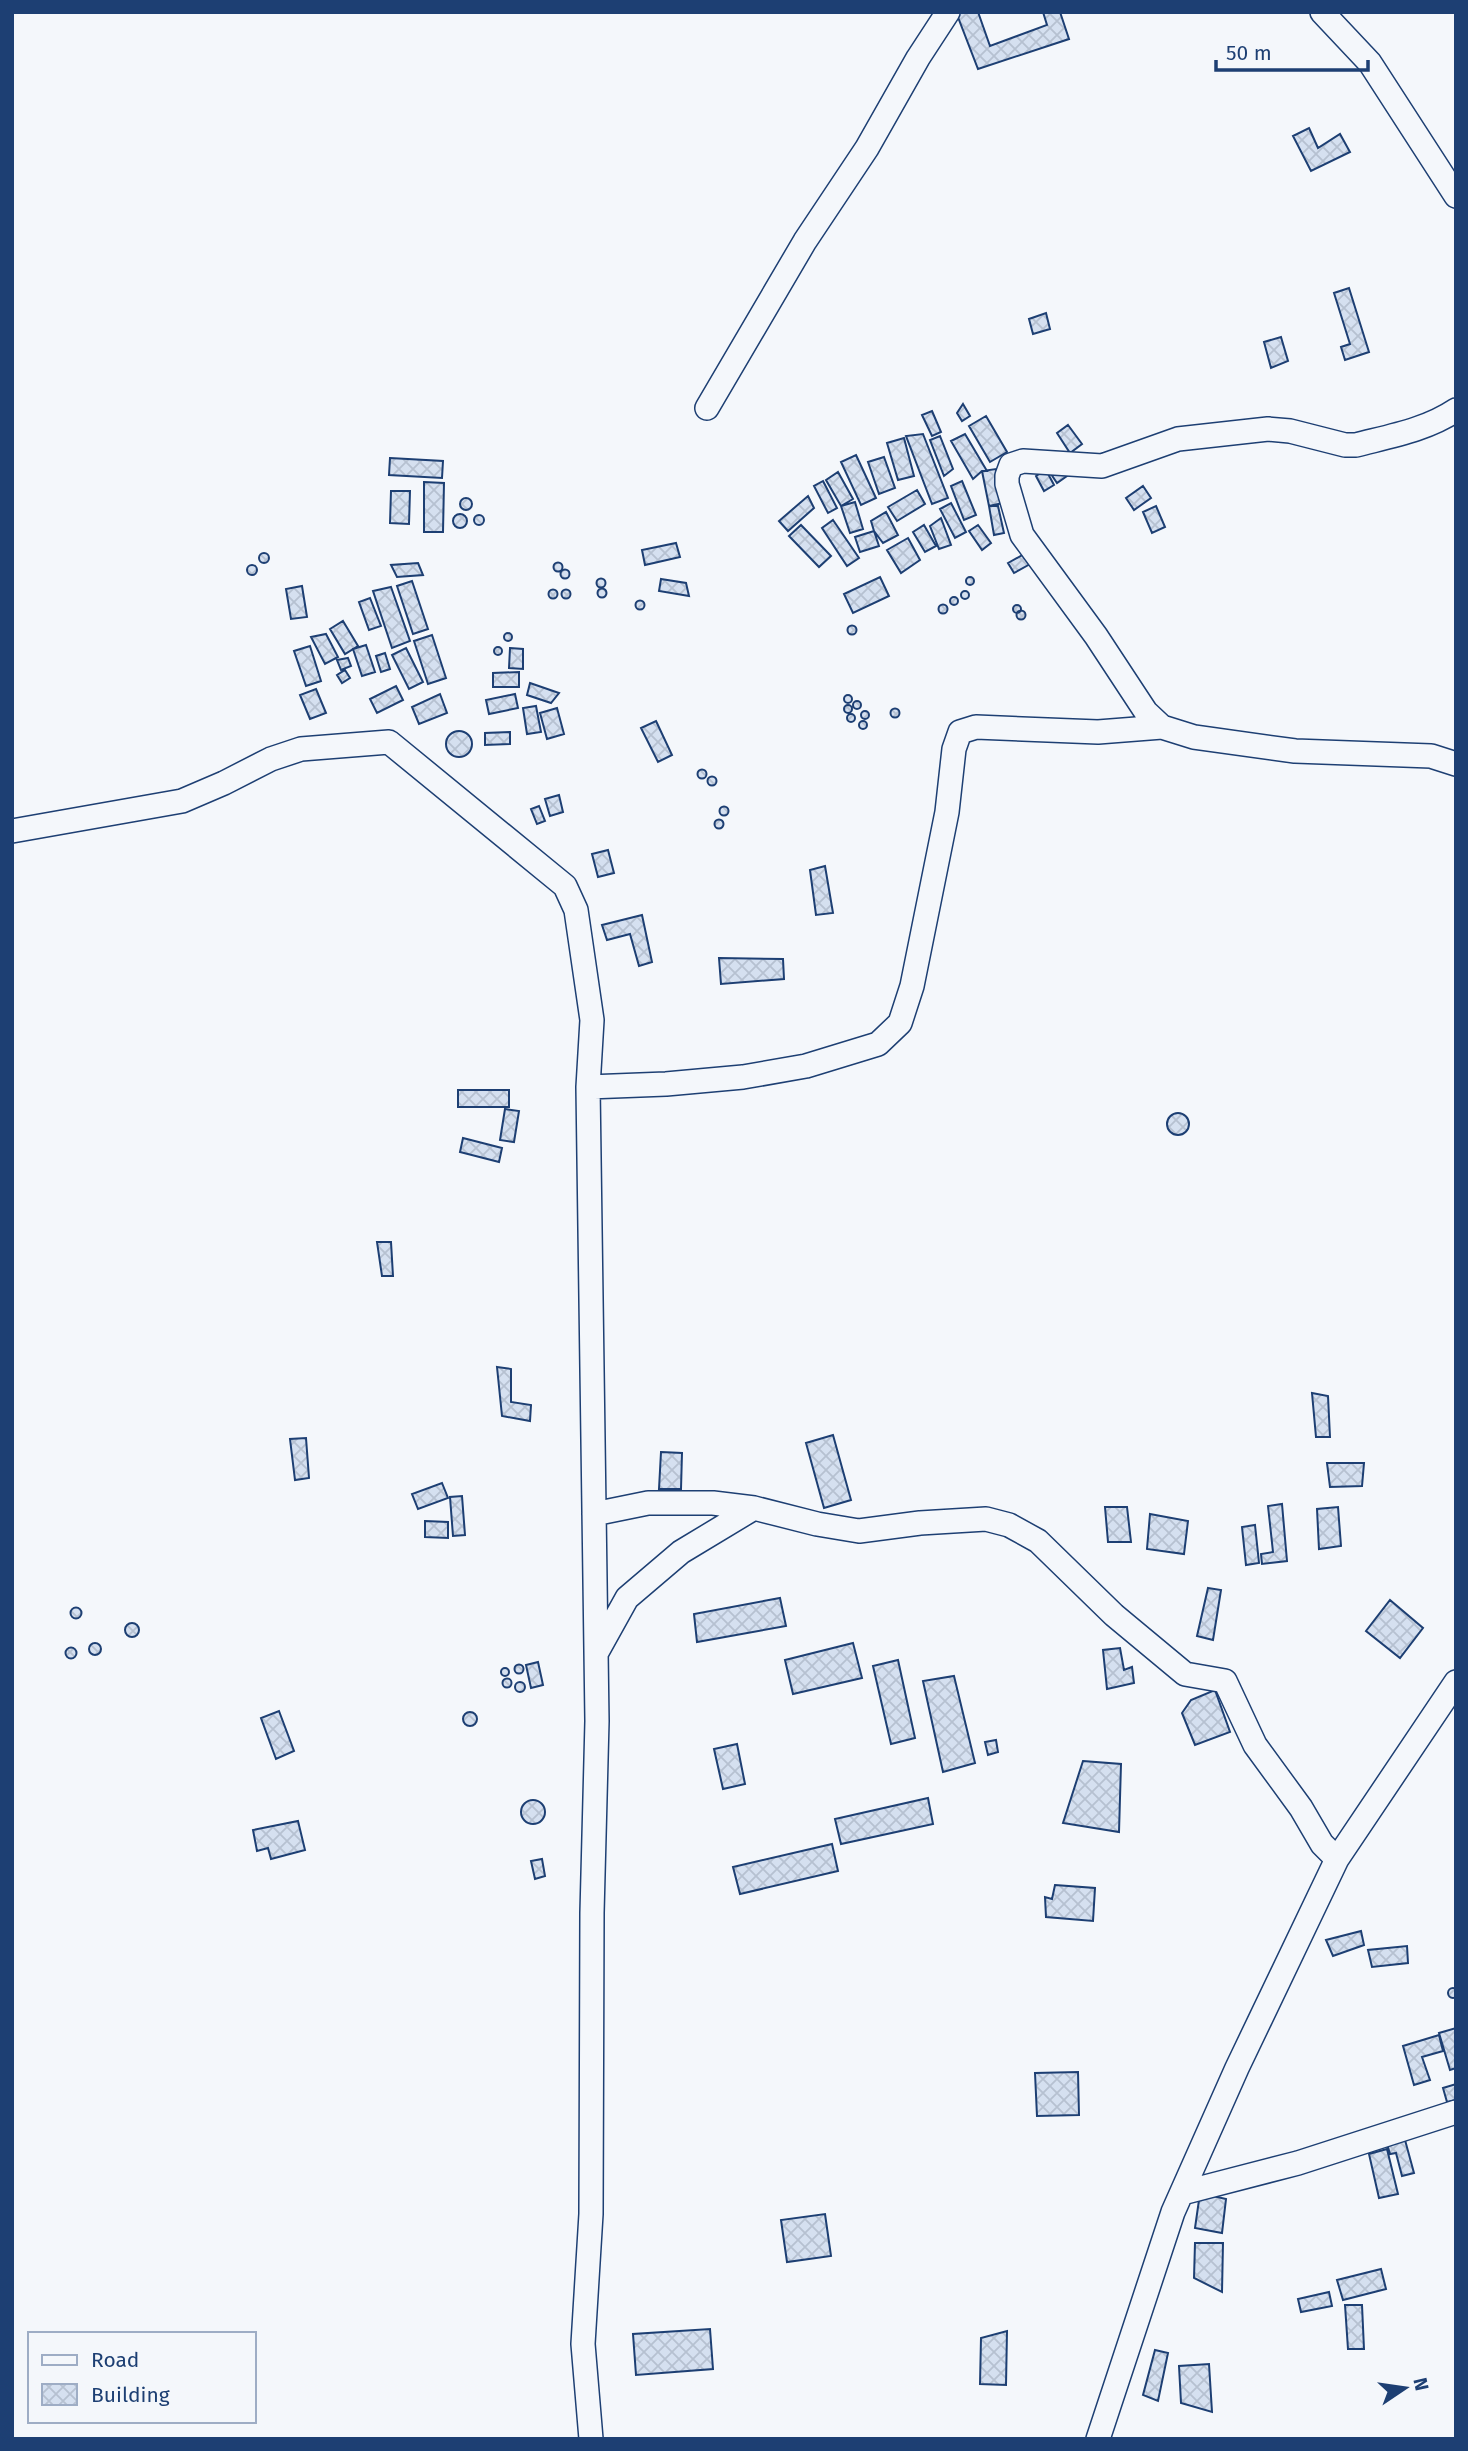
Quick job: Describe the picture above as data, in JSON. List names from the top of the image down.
{
  "legend": ["Road", "Building"],
  "scale_bar": "50 m",
  "north": "right"
}
